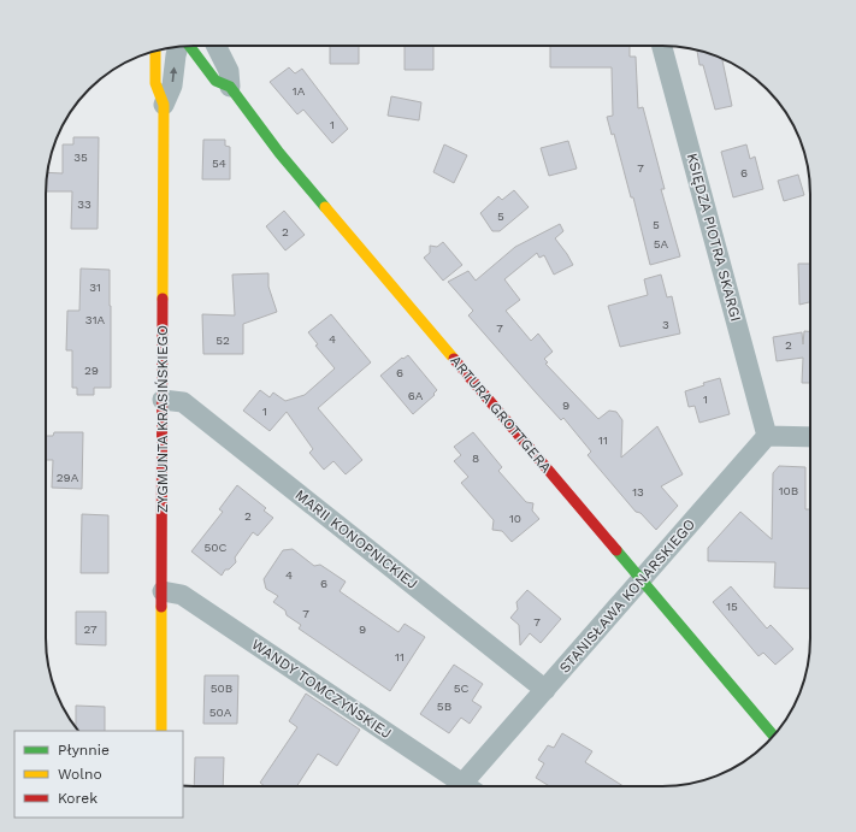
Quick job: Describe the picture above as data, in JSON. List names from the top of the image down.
{
  "streets": {
    "street": [
      "KSIĘDZA PIOTRA SKARGI",
      "ARTURA GROTTGERA",
      "ZYGMUNTA KRASIŃSKIEGO",
      "MARII KONOPNICKIEJ",
      "STANISŁAWA KONARSKIEGO",
      "WANDY TOMCZYŃSKIEJ"
    ]
  },
  "crossings": [
    ["KSIĘDZA PIOTRA SKARGI", "STANISŁAWA KONARSKIEGO"],
    ["ARTURA GROTTGERA", "STANISŁAWA KONARSKIEGO"],
    ["ZYGMUNTA KRASIŃSKIEGO", "MARII KONOPNICKIEJ"],
    ["ZYGMUNTA KRASIŃSKIEGO", "WANDY TOMCZYŃSKIEJ"],
    ["MARII KONOPNICKIEJ", "STANISŁAWA KONARSKIEGO"]
  ],
  "house_numbers": [
    "1A",
    "1",
    "35",
    "54",
    "7",
    "6",
    "33",
    "5",
    "5",
    "2",
    "5A",
    "31",
    "31A",
    "3",
    "7",
    "4",
    "52",
    "2",
    "29",
    "6",
    "6A",
    "1",
    "9",
    "1",
    "11",
    "8",
    "29A",
    "10B",
    "13",
    "2",
    "10",
    "50C",
    "4",
    "6",
    "15",
    "7",
    "7",
    "27",
    "9",
    "11",
    "50B",
    "5C",
    "5B",
    "50A"
  ],
  "legend": ["Płynnie", "Wolno", "Korek"]
}
